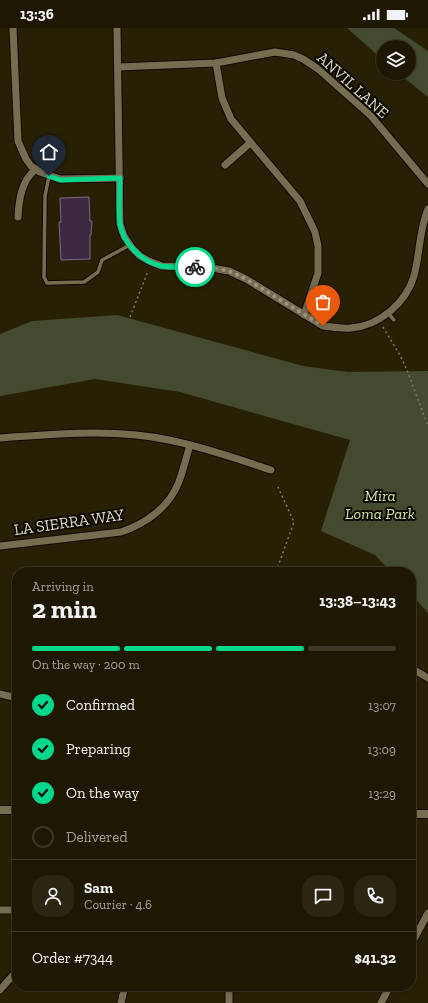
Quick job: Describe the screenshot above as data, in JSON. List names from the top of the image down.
{
  "streets": {
    "street": ["ANVIL LANE", "LA SIERRA WAY"]
  },
  "parks": ["Mira Loma Park"],
  "page": {
    "status": "13:36",
    "heading": ["2 min", "Arriving in", "13:38–13:43"],
    "panel": [
      "Sam",
      "Courier · 4.6",
      "Order #7344",
      "$41.32"
    ],
    "bar": "On the way · 200 m",
    "list": [
      ["Confirmed", "13:07"],
      ["Preparing", "13:09"],
      ["On the way", "13:29"],
      "Delivered"
    ]
  }
}
